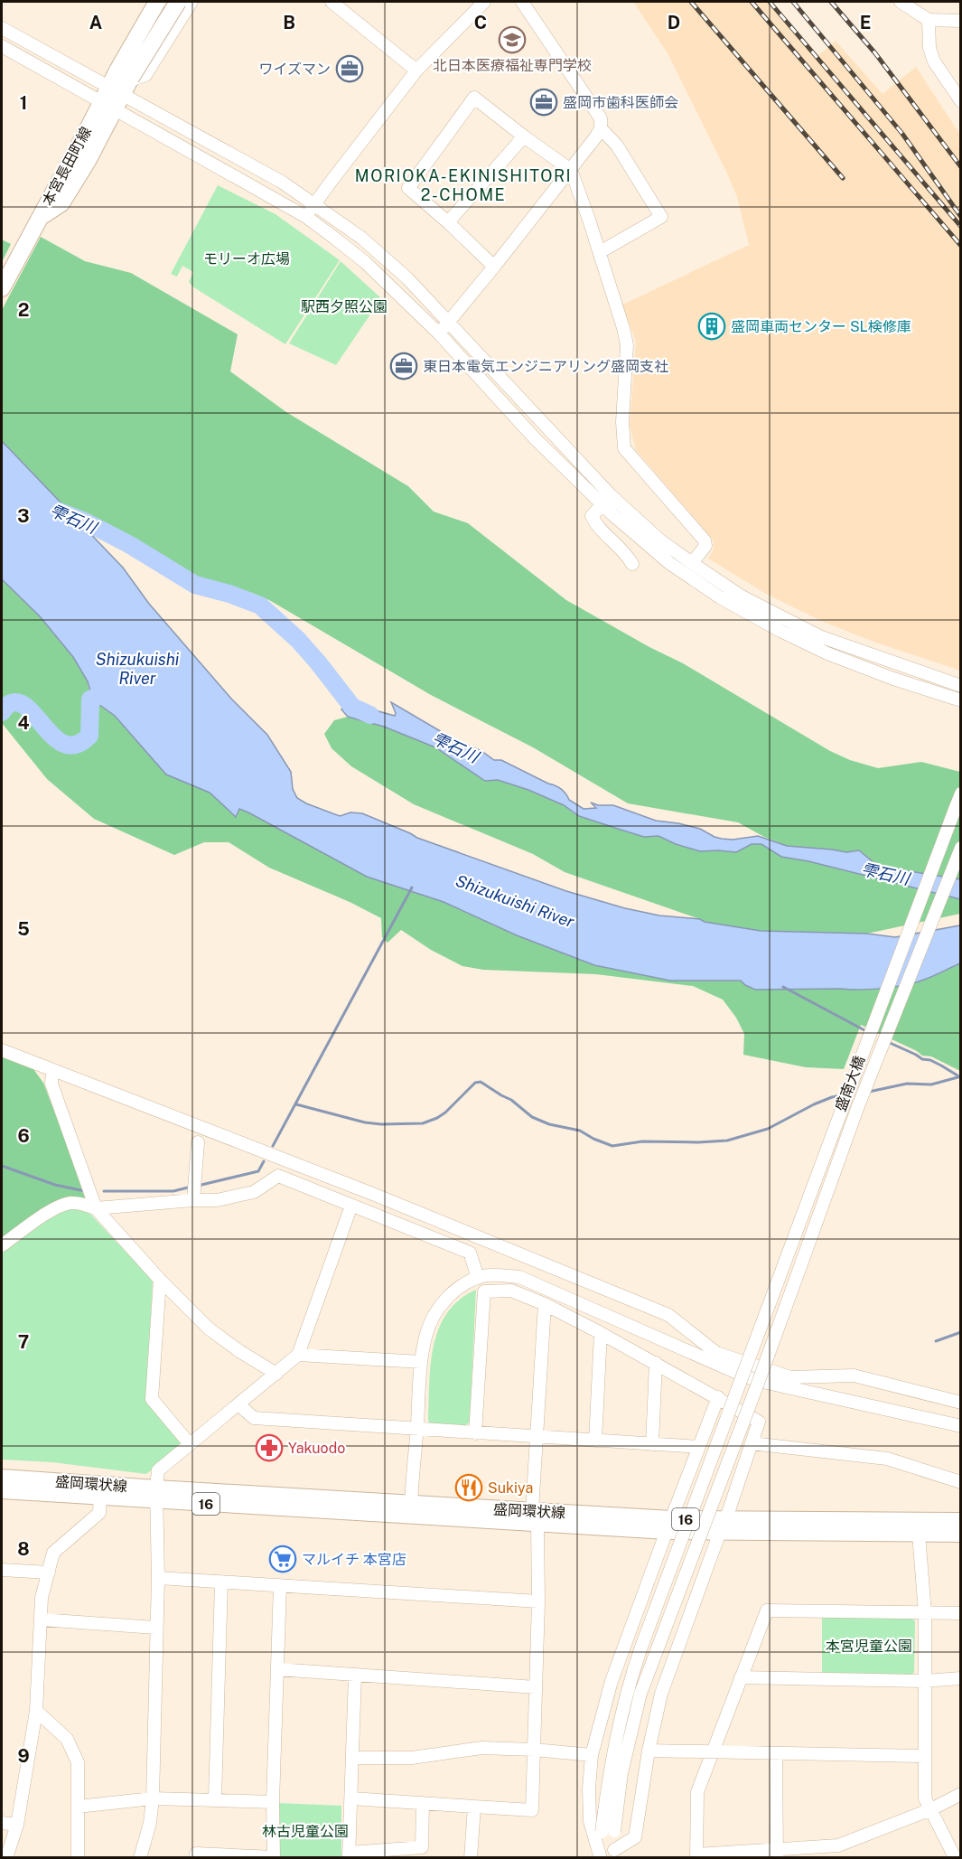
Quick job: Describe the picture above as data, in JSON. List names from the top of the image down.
{
  "streets": {
    "main road": ["本宮長田町線", "盛岡環状線", "16"],
    "street": ["盛南大橋"]
  },
  "districts": ["MORIOKA-EKINISHITORI 2-CHOME"],
  "water": ["雫石川", "Shizukuishi River"],
  "parks": [
    "モリーオ広場",
    "駅西夕照公園",
    "本宮児童公園",
    "林古児童公園"
  ],
  "places": {
    "school or university": ["北日本医療福祉専門学校"],
    "office": ["ワイズマン", "盛岡市歯科医師会", "東日本電気エンジニアリング盛岡支社"],
    "building": ["盛岡車両センター SL検修庫"],
    "pharmacy": ["Yakuodo"],
    "restaurant": ["Sukiya"],
    "supermarket": ["マルイチ 本宮店"]
  },
  "grid": {
    "columns": [
      "A",
      "B",
      "C",
      "D",
      "E"
    ],
    "rows": [
      "1",
      "2",
      "3",
      "4",
      "5",
      "6",
      "7",
      "8",
      "9"
    ]
  }
}
